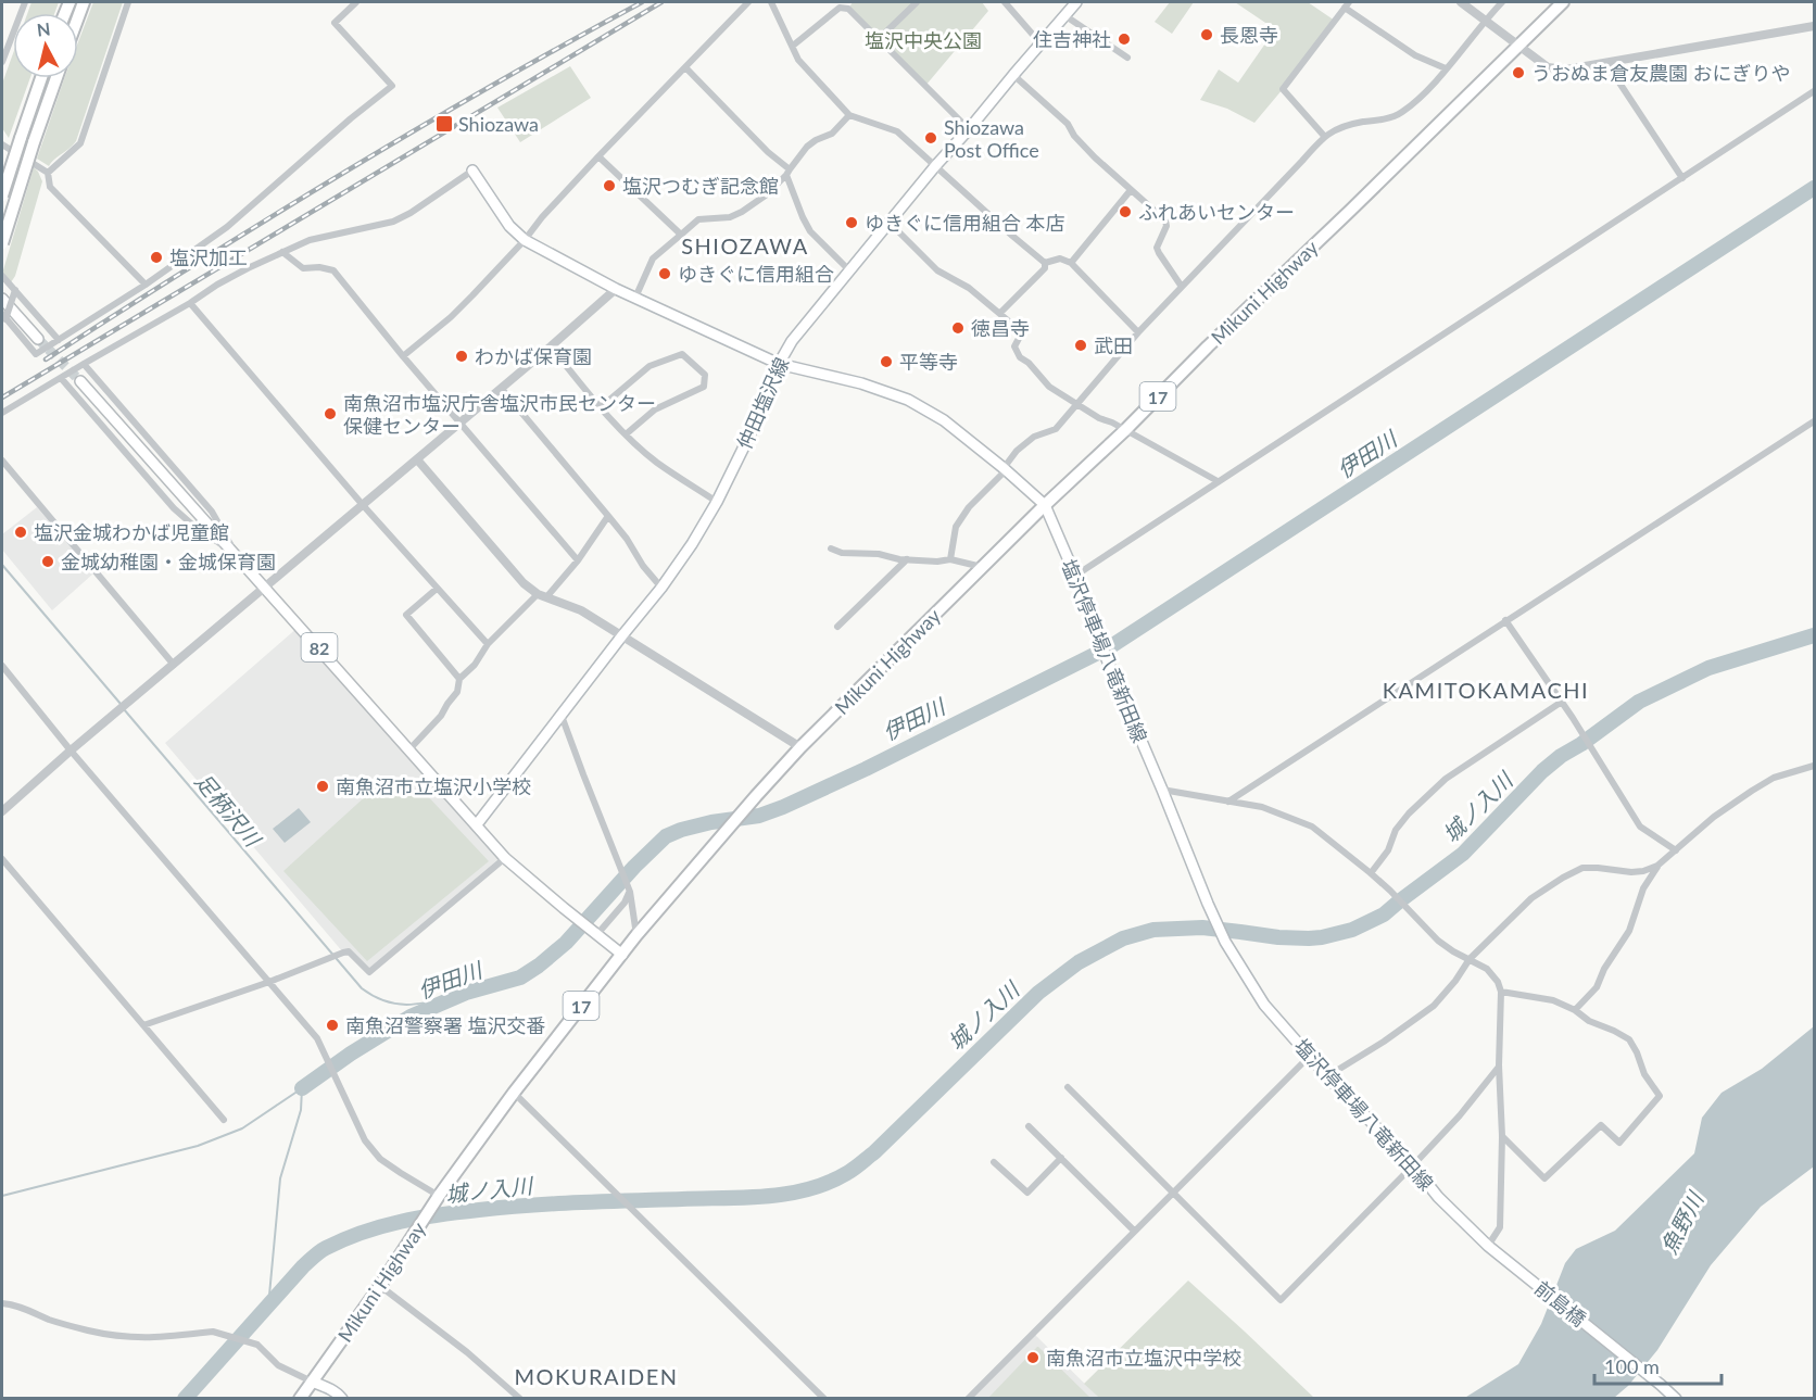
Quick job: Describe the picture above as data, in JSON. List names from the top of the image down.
{
  "streets": {
    "highway": ["Mikuni Highway", "17"],
    "main road": [
      "仲田塩沢線",
      "82",
      "塩沢停車場八竜新田線",
      "前島橋"
    ]
  },
  "crossings": [
    ["Mikuni Highway", "82"],
    ["Mikuni Highway", "塩沢停車場八竜新田線"],
    ["仲田塩沢線", "82"],
    ["塩沢停車場八竜新田線", "前島橋"]
  ],
  "districts": ["SHIOZAWA", "KAMITOKAMACHI", "MOKURAIDEN"],
  "water": [
    "伊田川",
    "城ノ入川",
    "足柄沢川",
    "魚野川"
  ],
  "parks": ["塩沢中央公園"],
  "places": {
    "other": [
      "長恩寺",
      "住吉神社",
      "うおぬま倉友農園 おにぎりや",
      "Shiozawa Post Office",
      "塩沢つむぎ記念館",
      "ふれあいセンター",
      "ゆきぐに信用組合 本店",
      "塩沢加工",
      "ゆきぐに信用組合",
      "徳昌寺",
      "武田",
      "わかば保育園",
      "平等寺",
      "南魚沼市塩沢庁舎塩沢市民センター 保健センター",
      "塩沢金城わかば児童館",
      "金城幼稚園・金城保育園",
      "南魚沼市立塩沢小学校",
      "南魚沼警察署 塩沢交番",
      "南魚沼市立塩沢中学校"
    ],
    "transit": ["Shiozawa"]
  },
  "scale_bar": "100 m",
  "north": "top"
}
